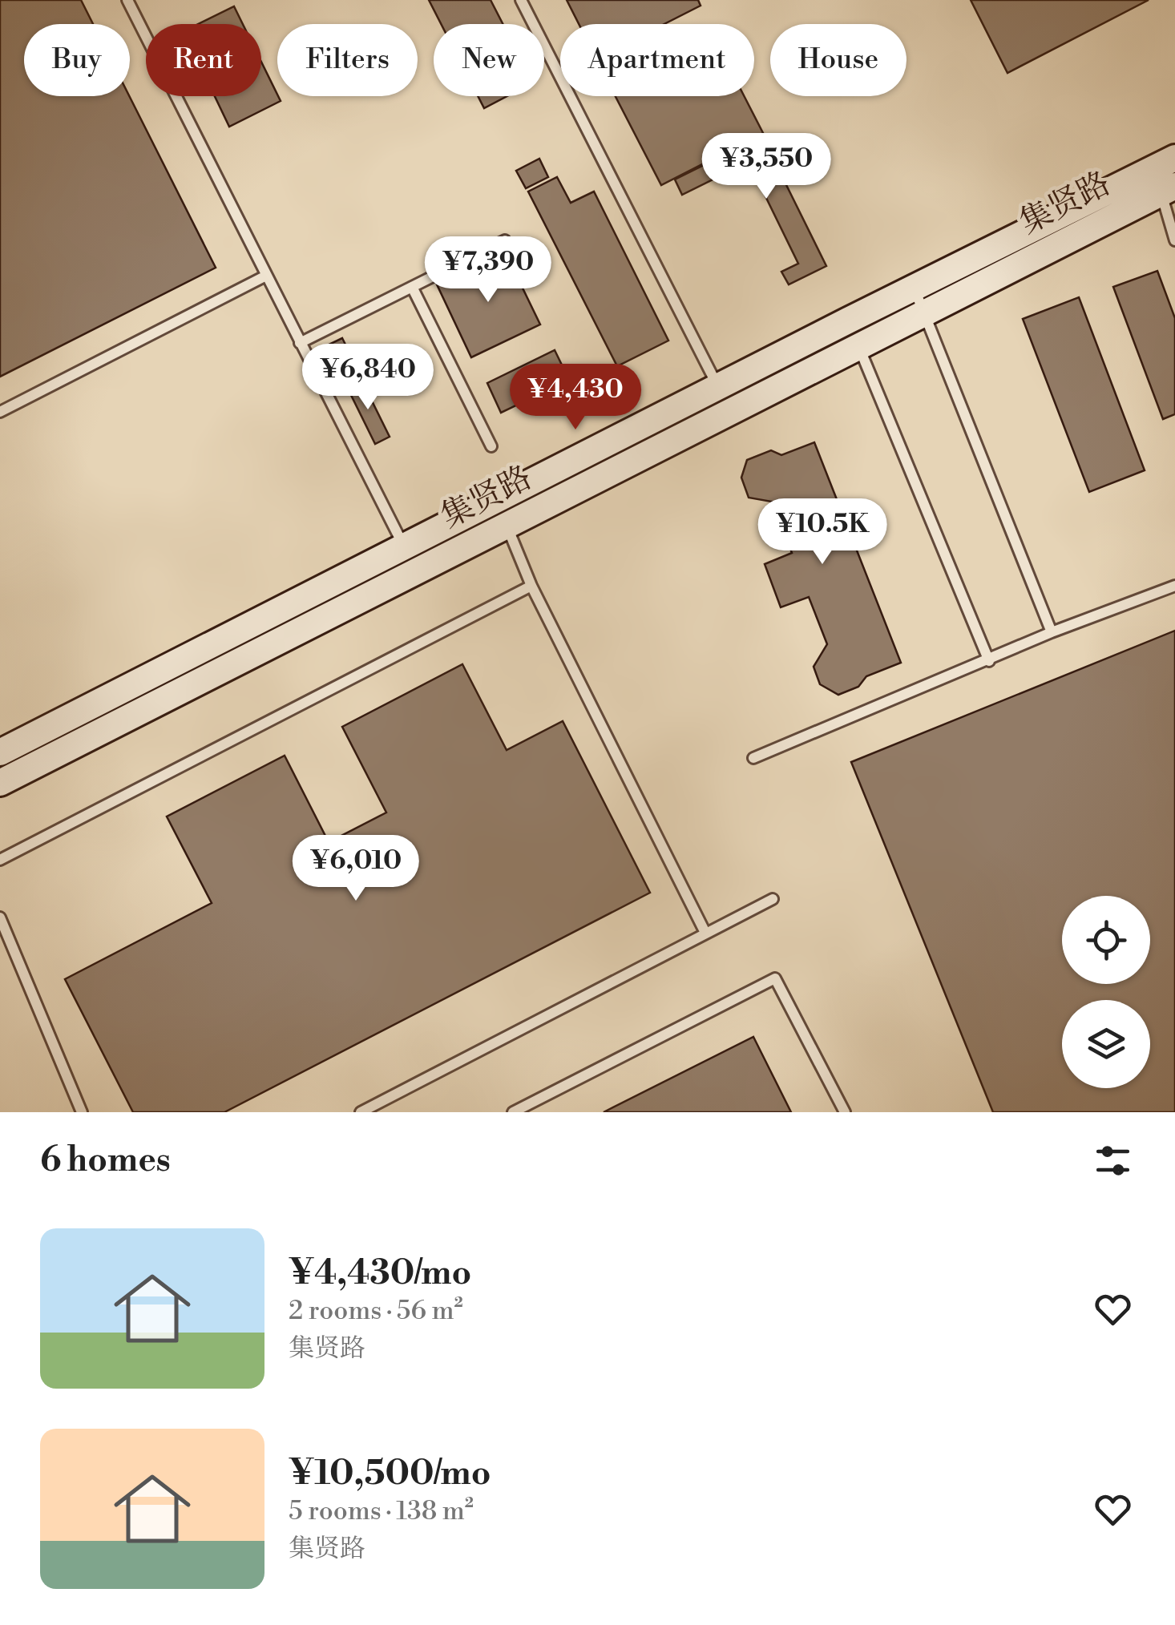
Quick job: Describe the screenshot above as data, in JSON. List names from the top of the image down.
{
  "streets": {
    "street": ["集贤路"]
  },
  "page": {
    "chip": [
      "Buy",
      "Rent",
      "Filters",
      "New",
      "Apartment",
      "House"
    ],
    "price": [
      "¥3,550",
      "¥7,390",
      "¥6,840",
      "¥4,430",
      "¥10.5K",
      "¥6,010"
    ],
    "heading": "6 homes",
    "list": [
      {
        "name": "¥4,430/mo",
        "note": "2 rooms · 56 m² · 集贤路"
      },
      {
        "name": "¥10,500/mo",
        "note": "5 rooms · 138 m² · 集贤路"
      }
    ]
  }
}
